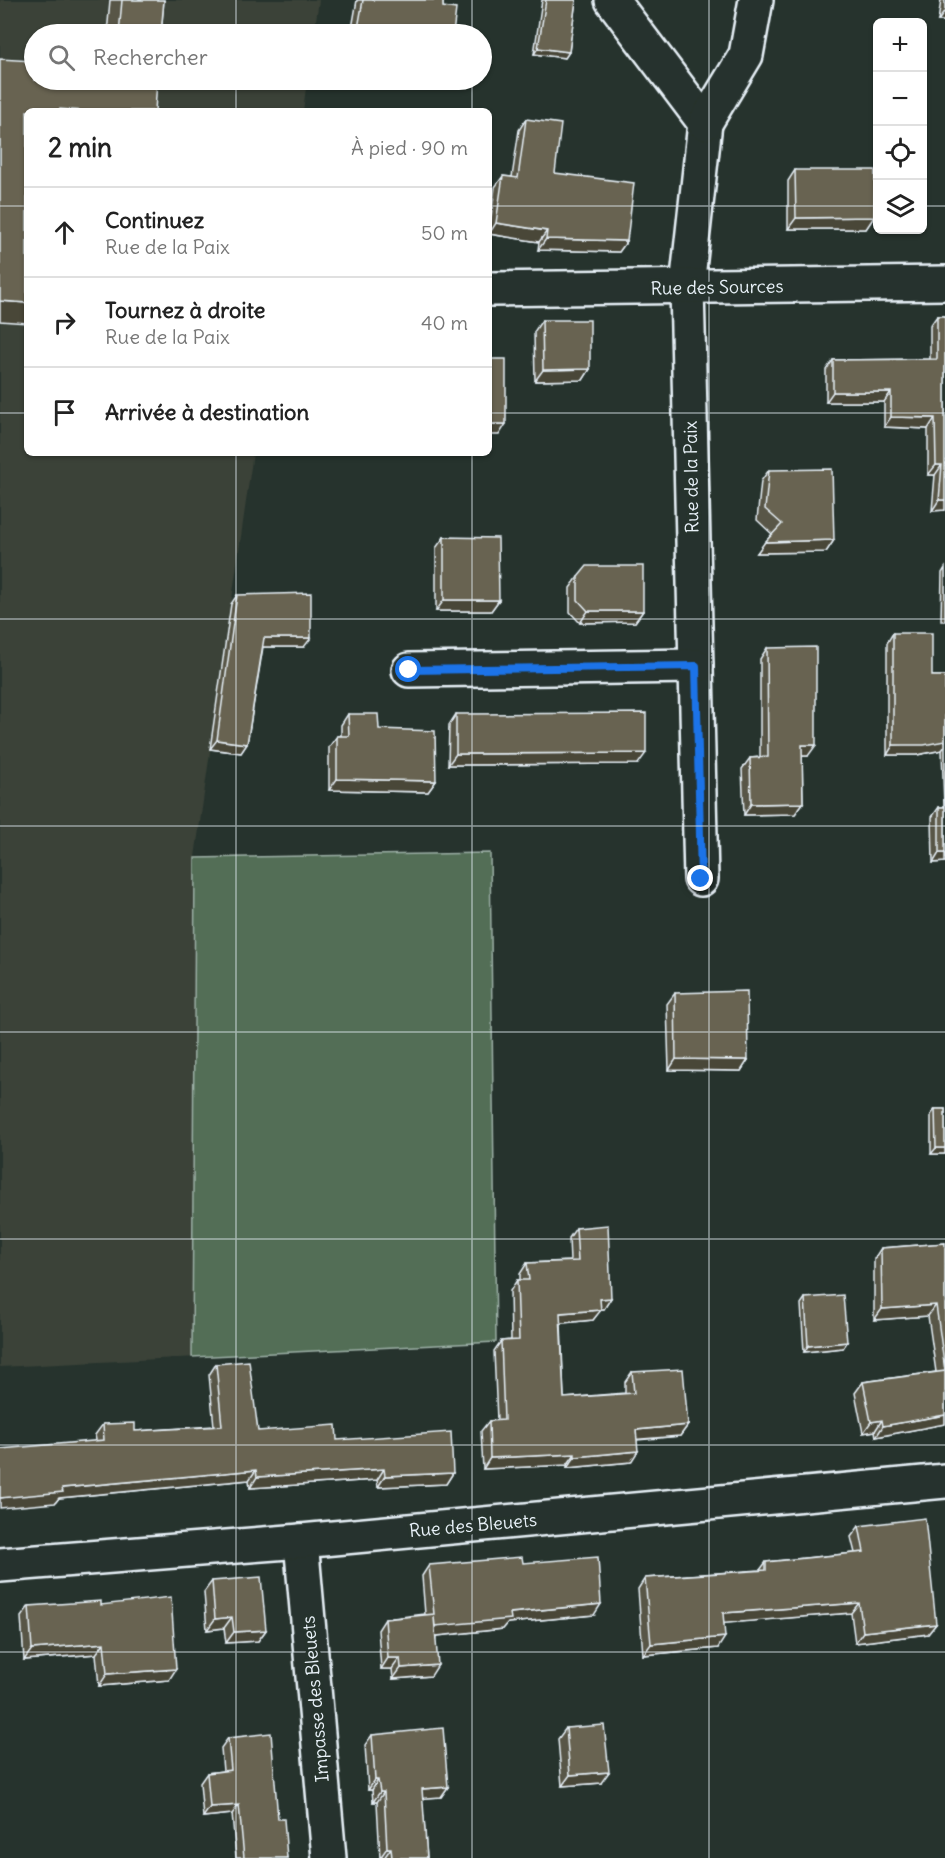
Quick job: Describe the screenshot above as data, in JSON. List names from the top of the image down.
{
  "streets": {
    "street": [
      "Rue des Sources",
      "Rue de la Paix",
      "Rue des Bleuets",
      "Impasse des Bleuets"
    ]
  },
  "crossings": [
    ["Rue des Sources", "Rue de la Paix"],
    ["Rue des Bleuets", "Impasse des Bleuets"]
  ],
  "page": {
    "map_buttons": ["+", "−"],
    "search": "Rechercher",
    "heading": ["2 min", "À pied · 90 m"],
    "list": [
      ["Continuez", "Rue de la Paix", "50 m"],
      ["Tournez à droite", "Rue de la Paix", "40 m"],
      "Arrivée à destination"
    ]
  }
}
